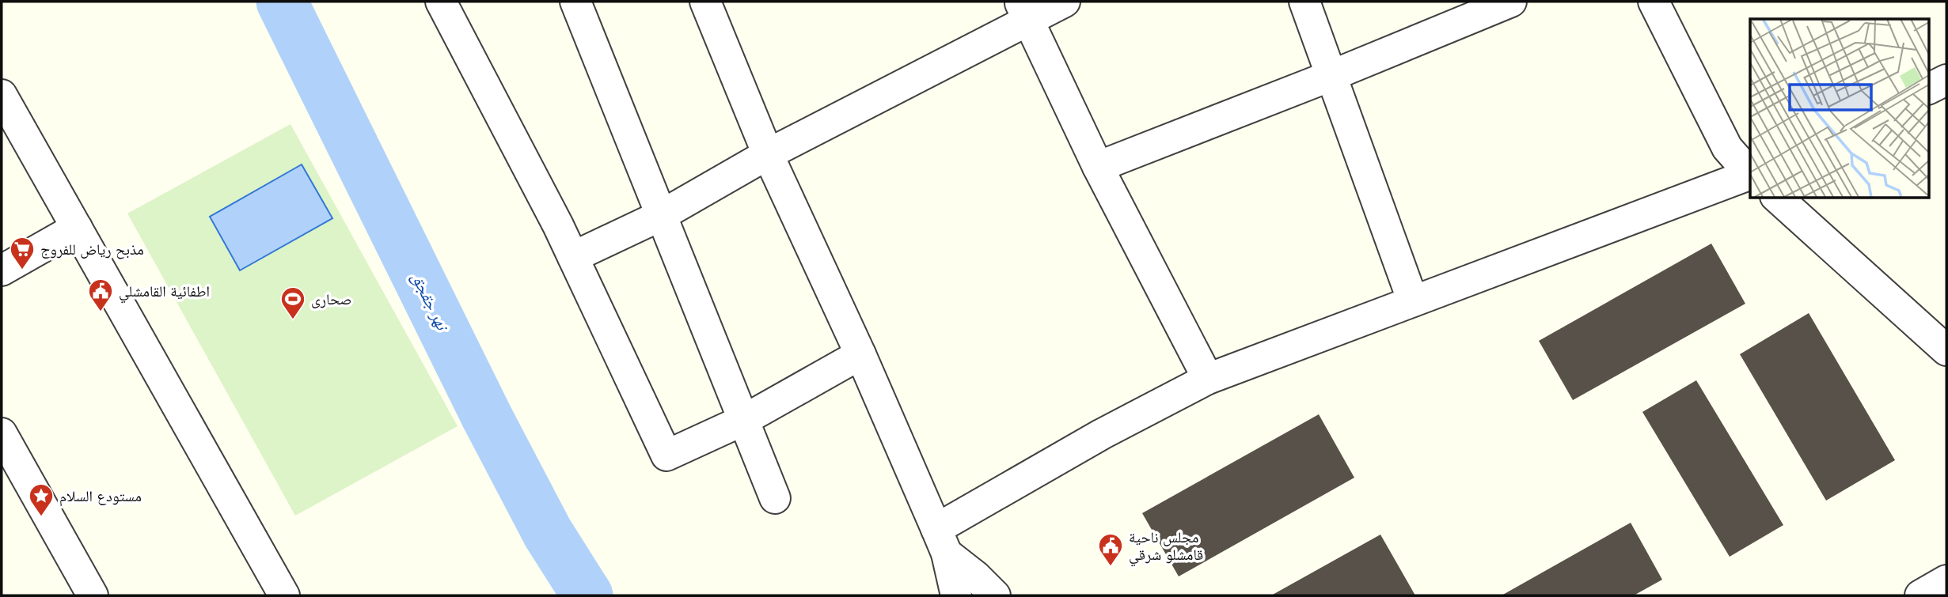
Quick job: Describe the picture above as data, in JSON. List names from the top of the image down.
{
  "water": ["نهر جقجق"],
  "places": {
    "supermarket": ["مذبح رياض للفروج"],
    "public building": ["اطفائية القامشلي", "مجلس ناحية قامشلو شرقي"],
    "sports": ["صحارى"],
    "place": ["مستودع السلام"]
  }
}
